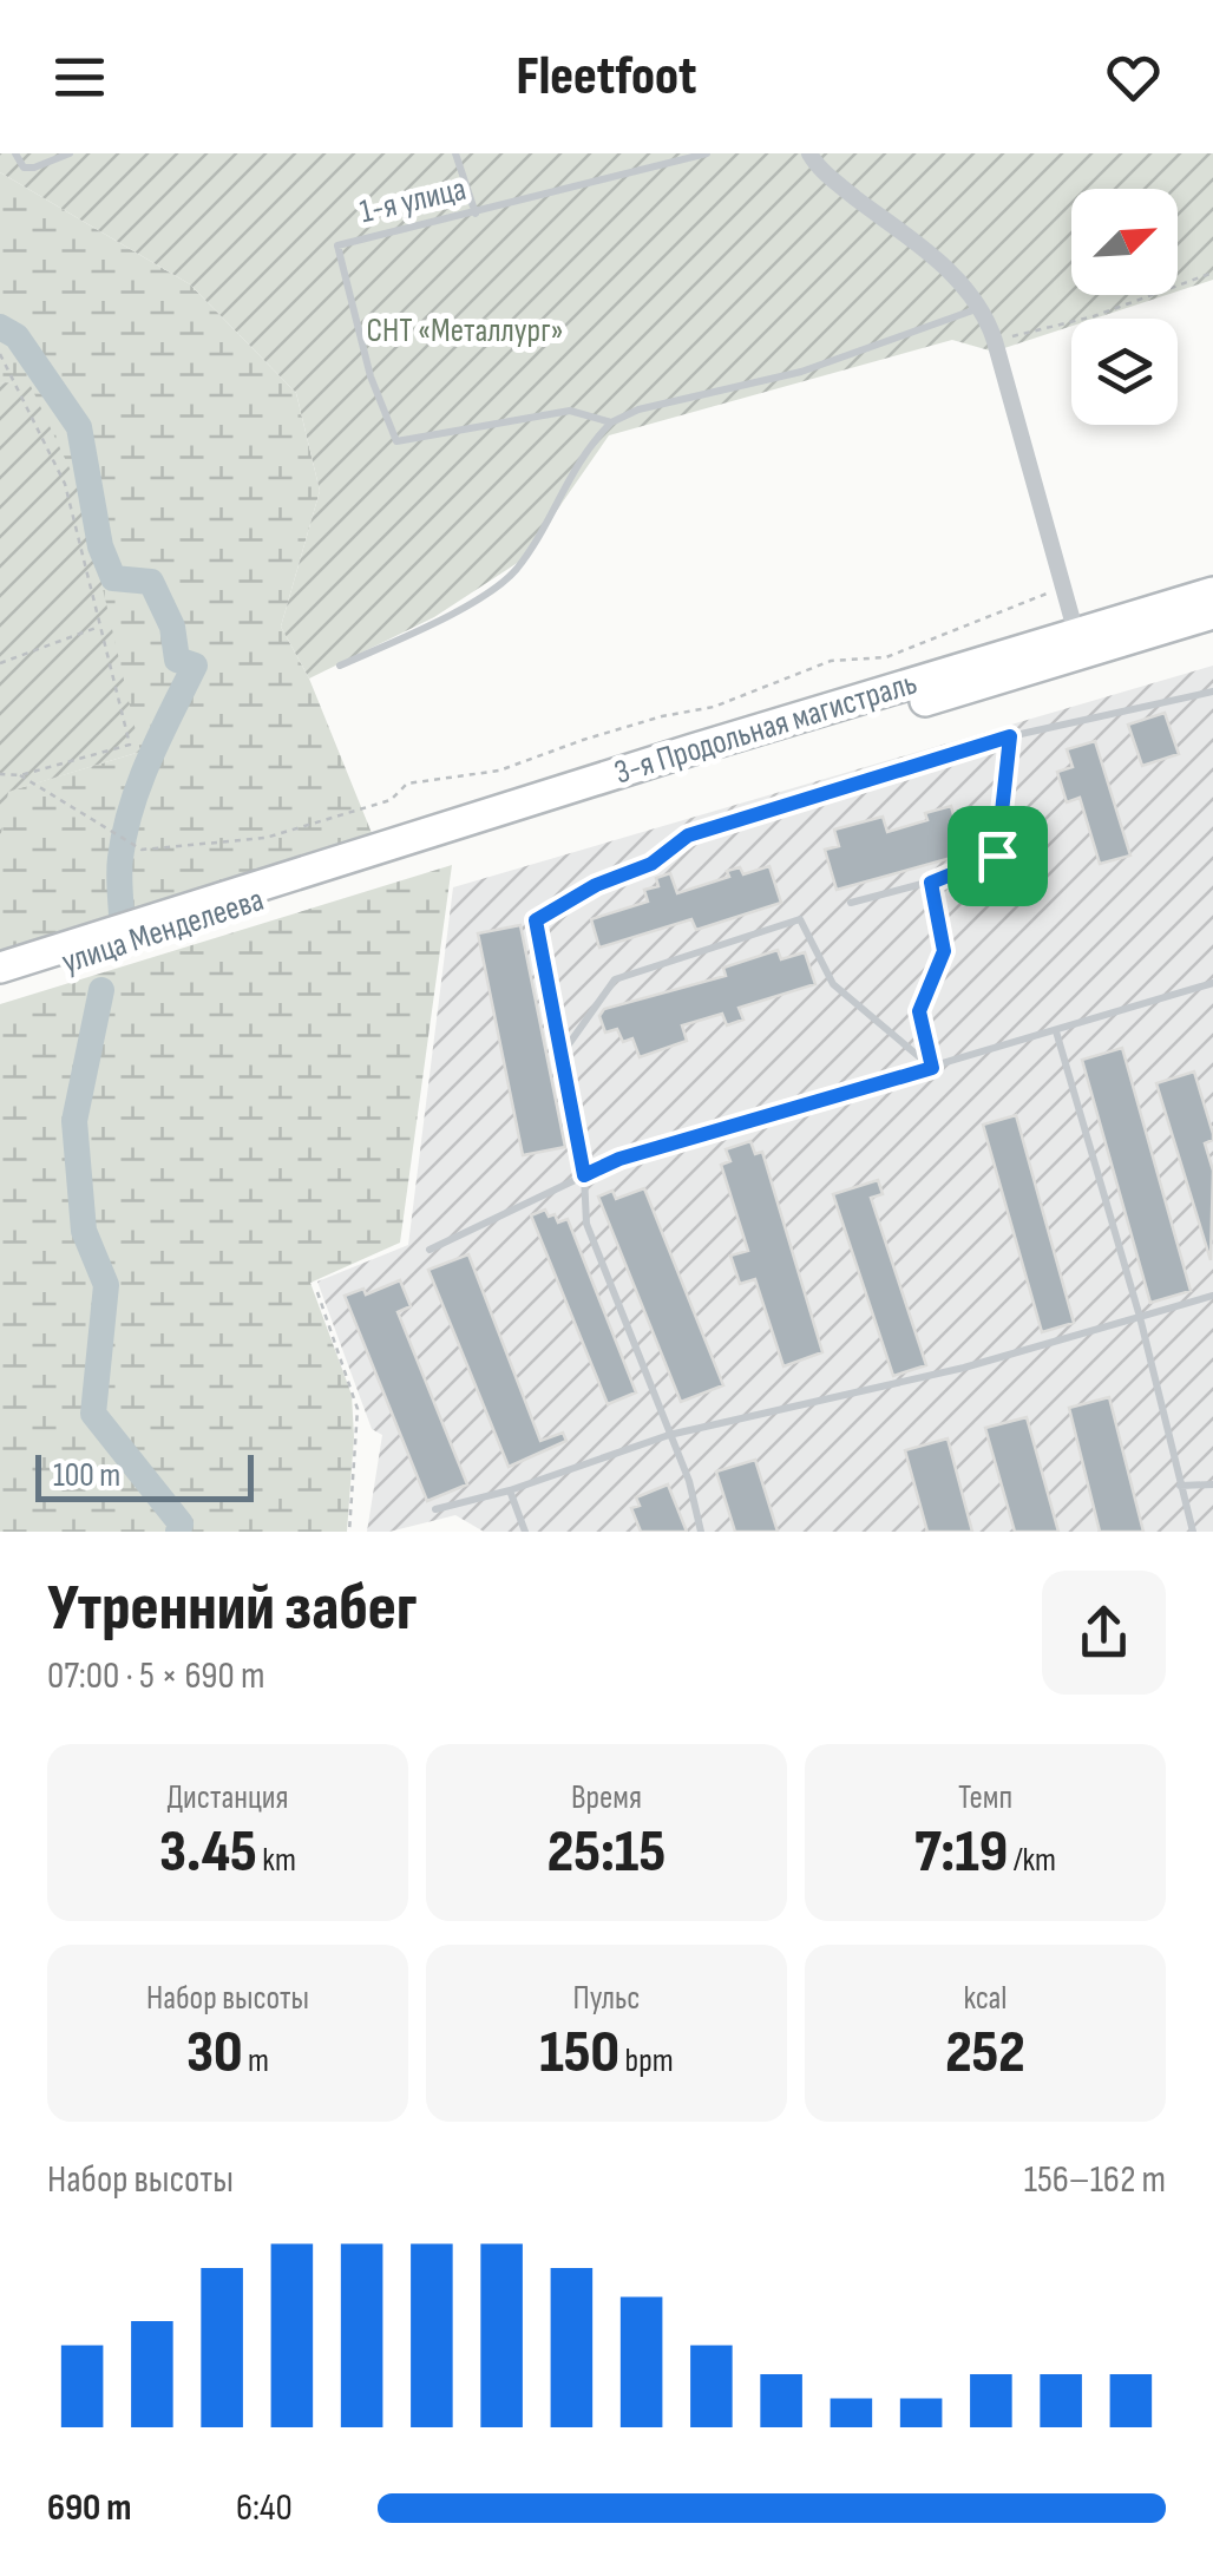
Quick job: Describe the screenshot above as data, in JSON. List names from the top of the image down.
{
  "streets": {
    "highway": ["3-я Продольная магистраль", "улица Менделеева"],
    "lane": ["1-я улица"]
  },
  "crossings": [
    ["3-я Продольная магистраль", "улица Менделеева"]
  ],
  "parks": ["СНТ «Металлург»"],
  "scale_bar": "100 m",
  "north": "top right",
  "page": {
    "header": "Fleetfoot",
    "scale": "100 m",
    "heading": ["Утренний забег", "07:00 · 5 × 690 m"],
    "stats": [
      ["Дистанция", "3.45 km"],
      ["Время", "25:15"],
      ["Темп", "7:19 /km"],
      ["Набор высоты", "30 m"],
      ["Пульс", "150 bpm"],
      ["kcal", "252"]
    ],
    "chart": ["Набор высоты", "156–162 m"],
    "list": [
      {
        "name": "690 m",
        "note": "6:40"
      }
    ]
  }
}
